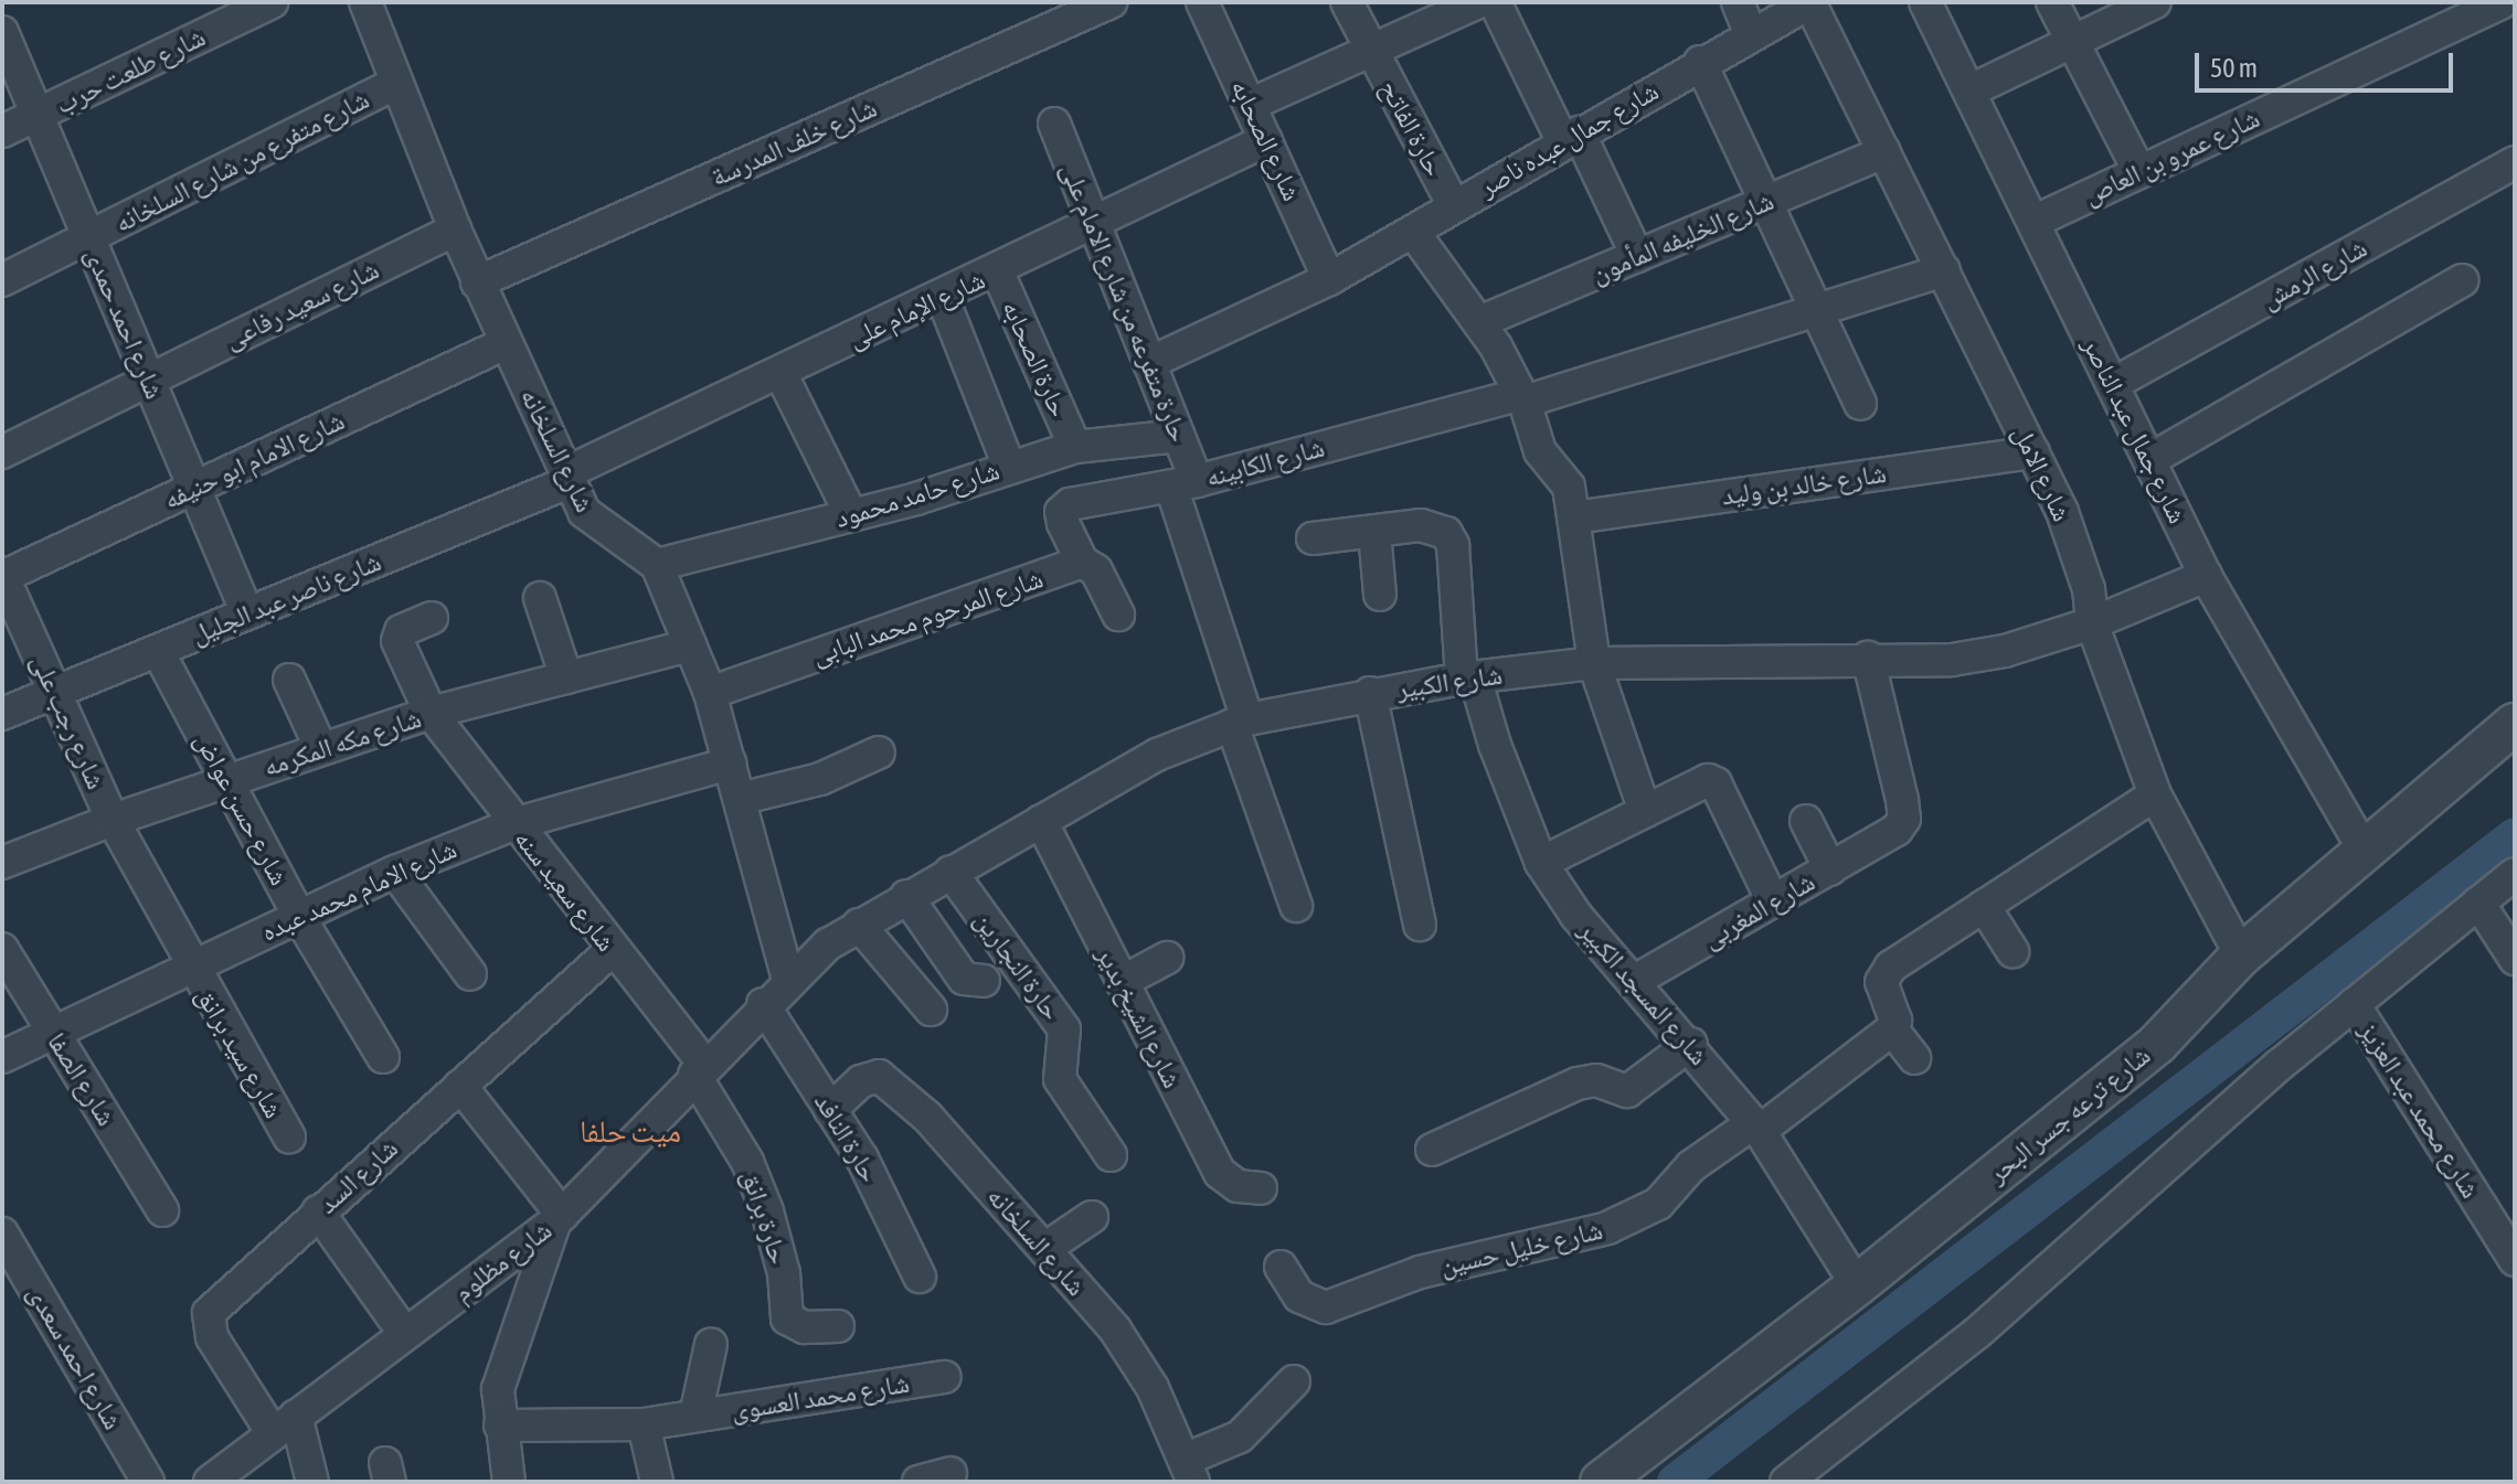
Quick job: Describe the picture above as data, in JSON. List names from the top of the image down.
{
  "streets": {
    "street": [
      "شارع طلعت حرب",
      "حارة الفاتح",
      "شارع جمال عبده ناصر",
      "شارع الصحابه",
      "شارع خلف المدرسة",
      "شارع عمرو بن العاص",
      "شارع متفرع من شارع السلخانه",
      "شارع الخليفه المأمون",
      "شارع الرمش",
      "حارة متفرعه من شارع الامام على",
      "شارع سعيد رفاعى",
      "شارع الإمام على",
      "شارع احمد حمدى",
      "حارة الصحابه",
      "شارع جمال عبد الناصر",
      "شارع السلخانه",
      "شارع الامام ابو حنيفه",
      "شارع الكابينه",
      "شارع الامل",
      "شارع خالد بن وليد",
      "شارع حامد محمود",
      "شارع ناصر عبد الجليل",
      "شارع المرحوم محمد البابى",
      "شارع الكبير",
      "شارع رجب على",
      "شارع مكه المكرمه",
      "شارع حسن عواض",
      "شارع الامام محمد عبده",
      "شارع سعيد سنه",
      "شارع المغربى",
      "حارة النجارين",
      "شارع المسجد الكبير",
      "شارع الشيخ بدير",
      "شارع سيد برانق",
      "شارع الصفا",
      "شارع محمد عبد العزيز",
      "شارع ترعه جسر البحر",
      "حارة النافد",
      "شارع السد",
      "حارة برانق",
      "شارع خليل حسين",
      "شارع مظلوم",
      "شارع احمد سعدى",
      "شارع محمد العسوى"
    ]
  },
  "crossings": [
    ["شارع طلعت حرب", "شارع احمد حمدى"],
    ["حارة الفاتح", "شارع جمال عبده ناصر"],
    ["شارع جمال عبده ناصر", "شارع الصحابه"],
    ["شارع جمال عبده ناصر", "حارة متفرعه من شارع الامام على"],
    ["شارع جمال عبده ناصر", "شارع الامل"],
    ["شارع الصحابه", "شارع الإمام على"],
    ["شارع خلف المدرسة", "شارع السلخانه"],
    ["شارع عمرو بن العاص", "شارع جمال عبد الناصر"],
    ["شارع متفرع من شارع السلخانه", "شارع احمد حمدى"],
    ["شارع متفرع من شارع السلخانه", "شارع السلخانه"],
    ["شارع الخليفه المأمون", "شارع الامل"],
    ["شارع الرمش", "شارع جمال عبد الناصر"],
    ["حارة متفرعه من شارع الامام على", "شارع الإمام على"],
    ["حارة متفرعه من شارع الامام على", "شارع الكابينه"],
    ["حارة متفرعه من شارع الامام على", "شارع حامد محمود"],
    ["حارة متفرعه من شارع الامام على", "شارع الكبير"],
    ["شارع سعيد رفاعى", "شارع احمد حمدى"],
    ["شارع سعيد رفاعى", "شارع السلخانه"],
    ["شارع الإمام على", "حارة الصحابه"],
    ["شارع الإمام على", "شارع السلخانه"],
    ["شارع الإمام على", "شارع ناصر عبد الجليل"],
    ["شارع احمد حمدى", "شارع الامام ابو حنيفه"],
    ["شارع احمد حمدى", "شارع ناصر عبد الجليل"],
    ["حارة الصحابه", "شارع حامد محمود"],
    ["شارع جمال عبد الناصر", "شارع الكبير"],
    ["شارع جمال عبد الناصر", "شارع ترعه جسر البحر"],
    ["شارع السلخانه", "شارع الامام ابو حنيفه"],
    ["شارع السلخانه", "شارع حامد محمود"],
    ["شارع السلخانه", "شارع ناصر عبد الجليل"],
    ["شارع السلخانه", "حارة النافد"],
    ["شارع الامام ابو حنيفه", "شارع رجب على"],
    ["شارع الكابينه", "شارع الامل"],
    ["شارع الكابينه", "شارع المرحوم محمد البابى"],
    ["شارع الامل", "شارع خالد بن وليد"],
    ["شارع الامل", "شارع الكبير"],
    ["شارع الامل", "شارع ترعه جسر البحر"],
    ["شارع ناصر عبد الجليل", "شارع رجب على"],
    ["شارع ناصر عبد الجليل", "شارع حسن عواض"],
    ["شارع الكبير", "شارع المغربى"],
    ["شارع الكبير", "حارة النجارين"],
    ["شارع الكبير", "شارع المسجد الكبير"],
    ["شارع الكبير", "شارع الشيخ بدير"],
    ["شارع الكبير", "حارة النافد"],
    ["شارع الكبير", "شارع مظلوم"],
    ["شارع رجب على", "شارع مكه المكرمه"],
    ["شارع رجب على", "شارع الامام محمد عبده"],
    ["شارع رجب على", "شارع سيد برانق"],
    ["شارع مكه المكرمه", "شارع حسن عواض"],
    ["شارع مكه المكرمه", "شارع سعيد سنه"],
    ["شارع حسن عواض", "شارع الامام محمد عبده"],
    ["شارع الامام محمد عبده", "شارع سعيد سنه"],
    ["شارع الامام محمد عبده", "شارع سيد برانق"],
    ["شارع الامام محمد عبده", "شارع الصفا"],
    ["شارع سعيد سنه", "شارع السد"],
    ["شارع سعيد سنه", "حارة برانق"],
    ["شارع سعيد سنه", "شارع مظلوم"],
    ["شارع المغربى", "شارع المسجد الكبير"],
    ["شارع المسجد الكبير", "شارع ترعه جسر البحر"],
    ["شارع المسجد الكبير", "شارع خليل حسين"],
    ["حارة النافد", "شارع مظلوم"],
    ["شارع السد", "شارع مظلوم"],
    ["حارة برانق", "شارع مظلوم"]
  ],
  "districts": ["ميت حلفا"],
  "scale_bar": "50 m"
}
